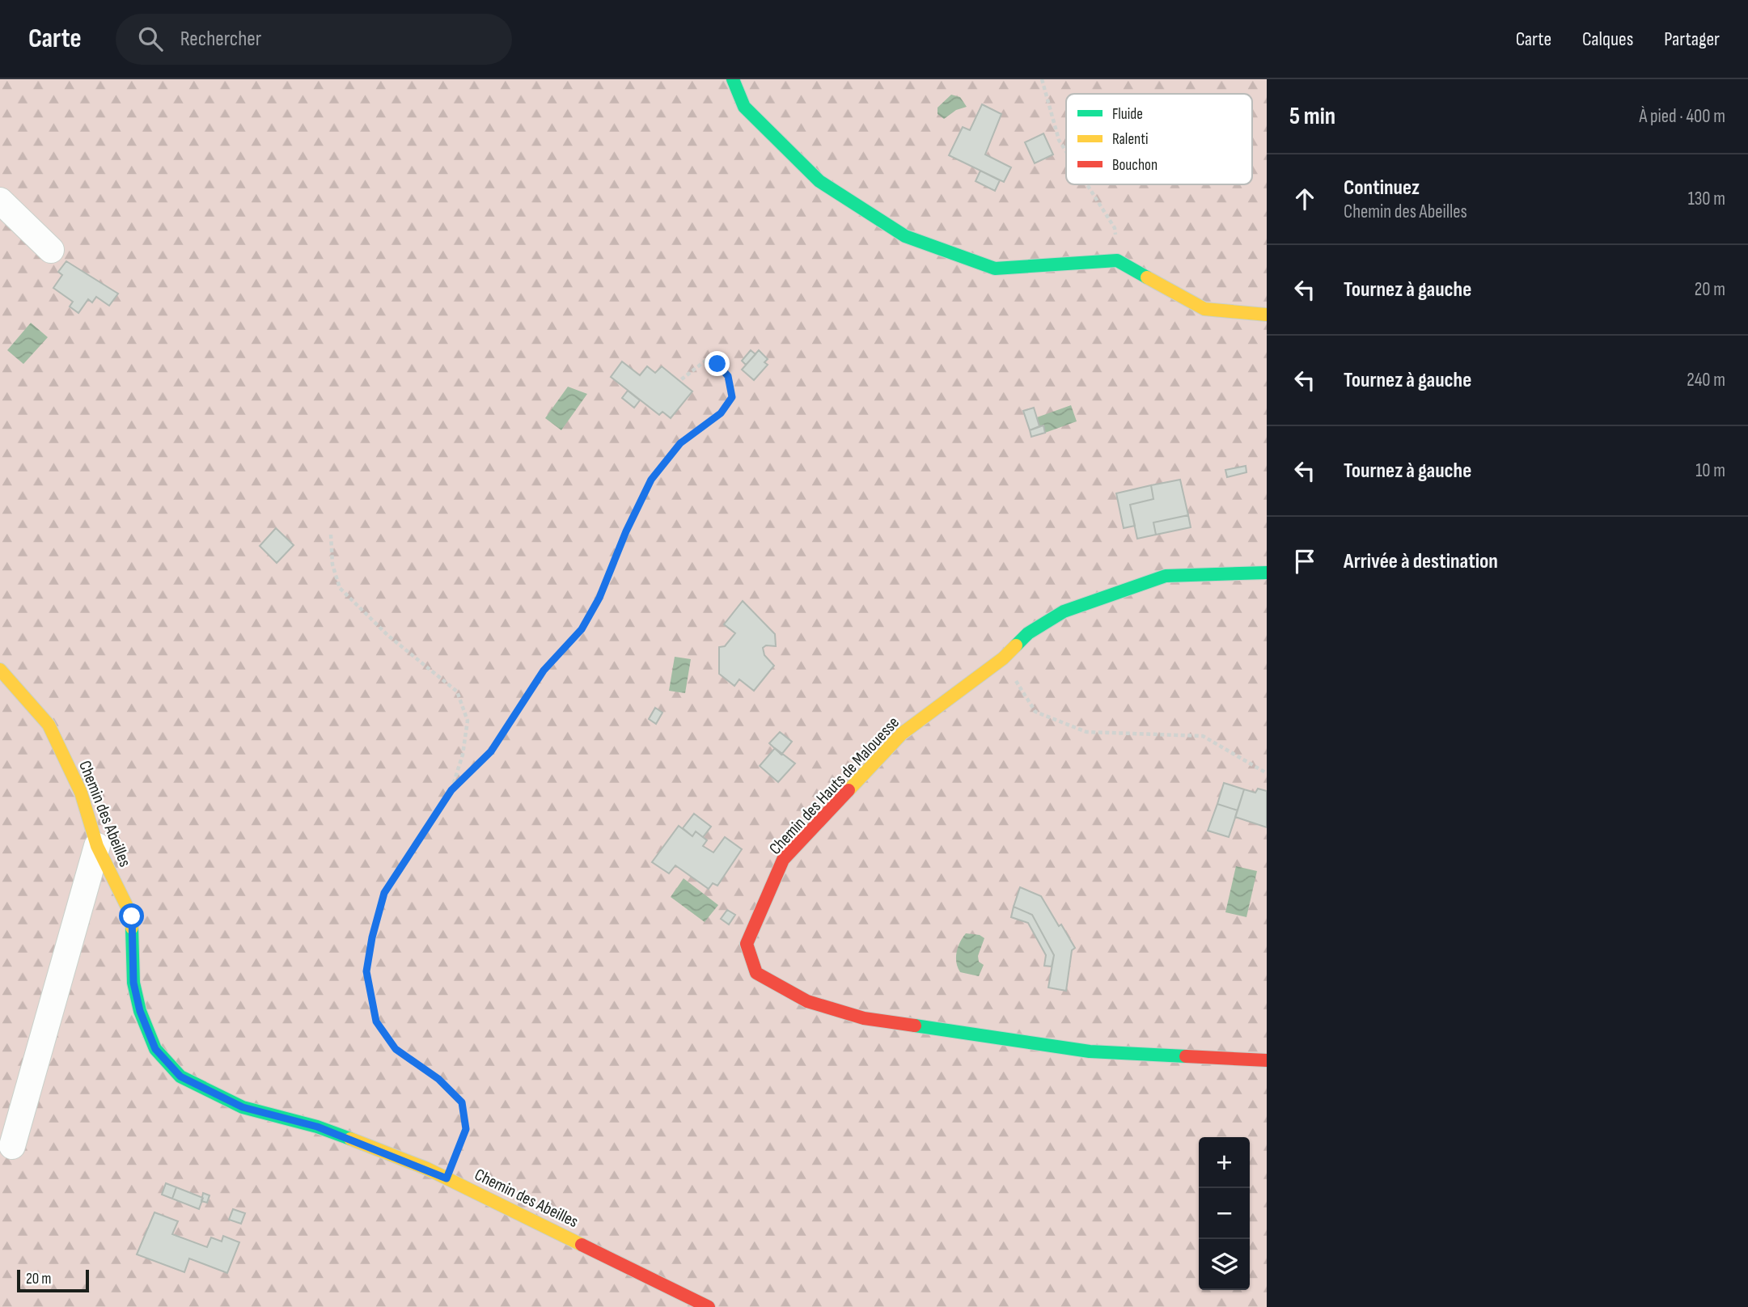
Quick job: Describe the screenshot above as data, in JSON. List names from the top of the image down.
{
  "streets": {
    "street": ["Chemin des Hauts de Malouesse", "Chemin des Abeilles"]
  },
  "legend": ["Fluide", "Ralenti", "Bouchon"],
  "scale_bar": "20 m",
  "page": {
    "header": "Carte",
    "search": "Rechercher",
    "nav": ["Carte", "Calques", "Partager"],
    "heading": ["5 min", "À pied · 400 m"],
    "list": [
      ["Continuez", "Chemin des Abeilles", "130 m"],
      ["Tournez à gauche", "20 m"],
      ["Tournez à gauche", "240 m"],
      ["Tournez à gauche", "10 m"],
      "Arrivée à destination"
    ],
    "map_buttons": ["+", "−"],
    "scale": "20 m"
  }
}
